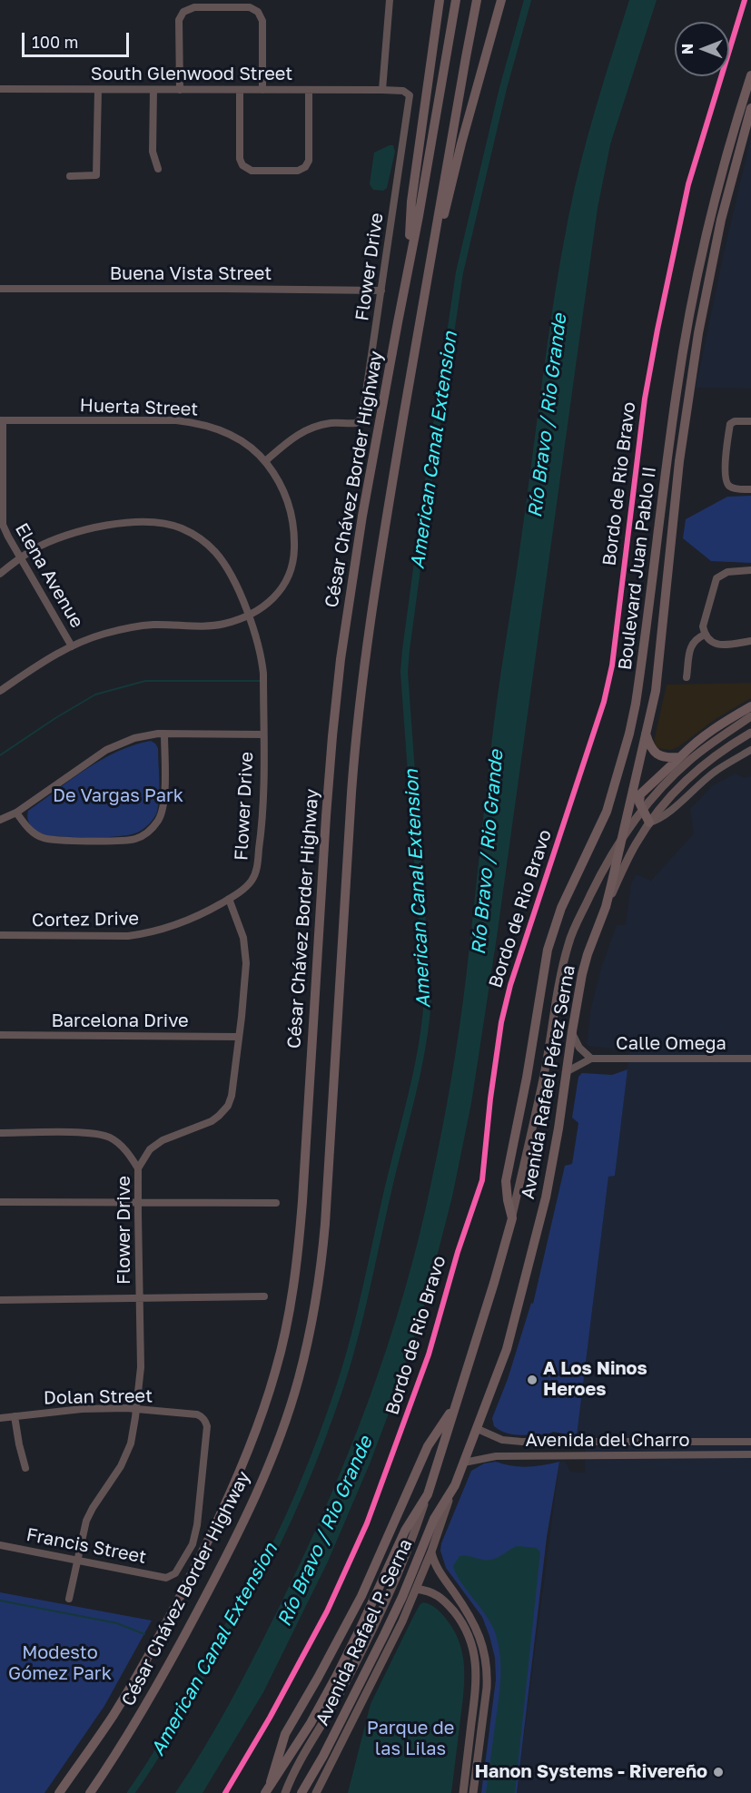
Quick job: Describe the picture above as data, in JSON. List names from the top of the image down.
{
  "streets": {
    "highway": [
      "César Chávez Border Highway",
      "Boulevard Juan Pablo II",
      "Avenida Rafael Pérez Serna",
      "Avenida Rafael P. Serna"
    ],
    "street": [
      "South Glenwood Street",
      "Flower Drive",
      "Buena Vista Street",
      "Huerta Street",
      "Elena Avenue",
      "Cortez Drive",
      "Barcelona Drive",
      "Calle Omega",
      "Dolan Street",
      "Avenida del Charro",
      "Francis Street"
    ],
    "cycle path": ["Bordo de Rio Bravo"]
  },
  "crossings": [
    ["South Glenwood Street", "Flower Drive"],
    ["Flower Drive", "Buena Vista Street"],
    ["Flower Drive", "Huerta Street"],
    ["Flower Drive", "Elena Avenue"],
    ["Flower Drive", "Cortez Drive"],
    ["Flower Drive", "Barcelona Drive"],
    ["Flower Drive", "Dolan Street"],
    ["Flower Drive", "Francis Street"],
    ["Huerta Street", "Elena Avenue"],
    ["Boulevard Juan Pablo II", "Avenida Rafael Pérez Serna"],
    ["Avenida Rafael Pérez Serna", "Avenida del Charro"],
    ["Avenida Rafael Pérez Serna", "Avenida Rafael P. Serna"],
    ["Dolan Street", "Francis Street"]
  ],
  "water": ["Río Bravo / Rio Grande", "American Canal Extension"],
  "parks": ["De Vargas Park", "Modesto Gómez Park", "Parque de las Lilas"],
  "places": ["A Los Ninos Heroes", "Hanon Systems - Rivereño"],
  "scale_bar": "100 m",
  "north": "left"
}
